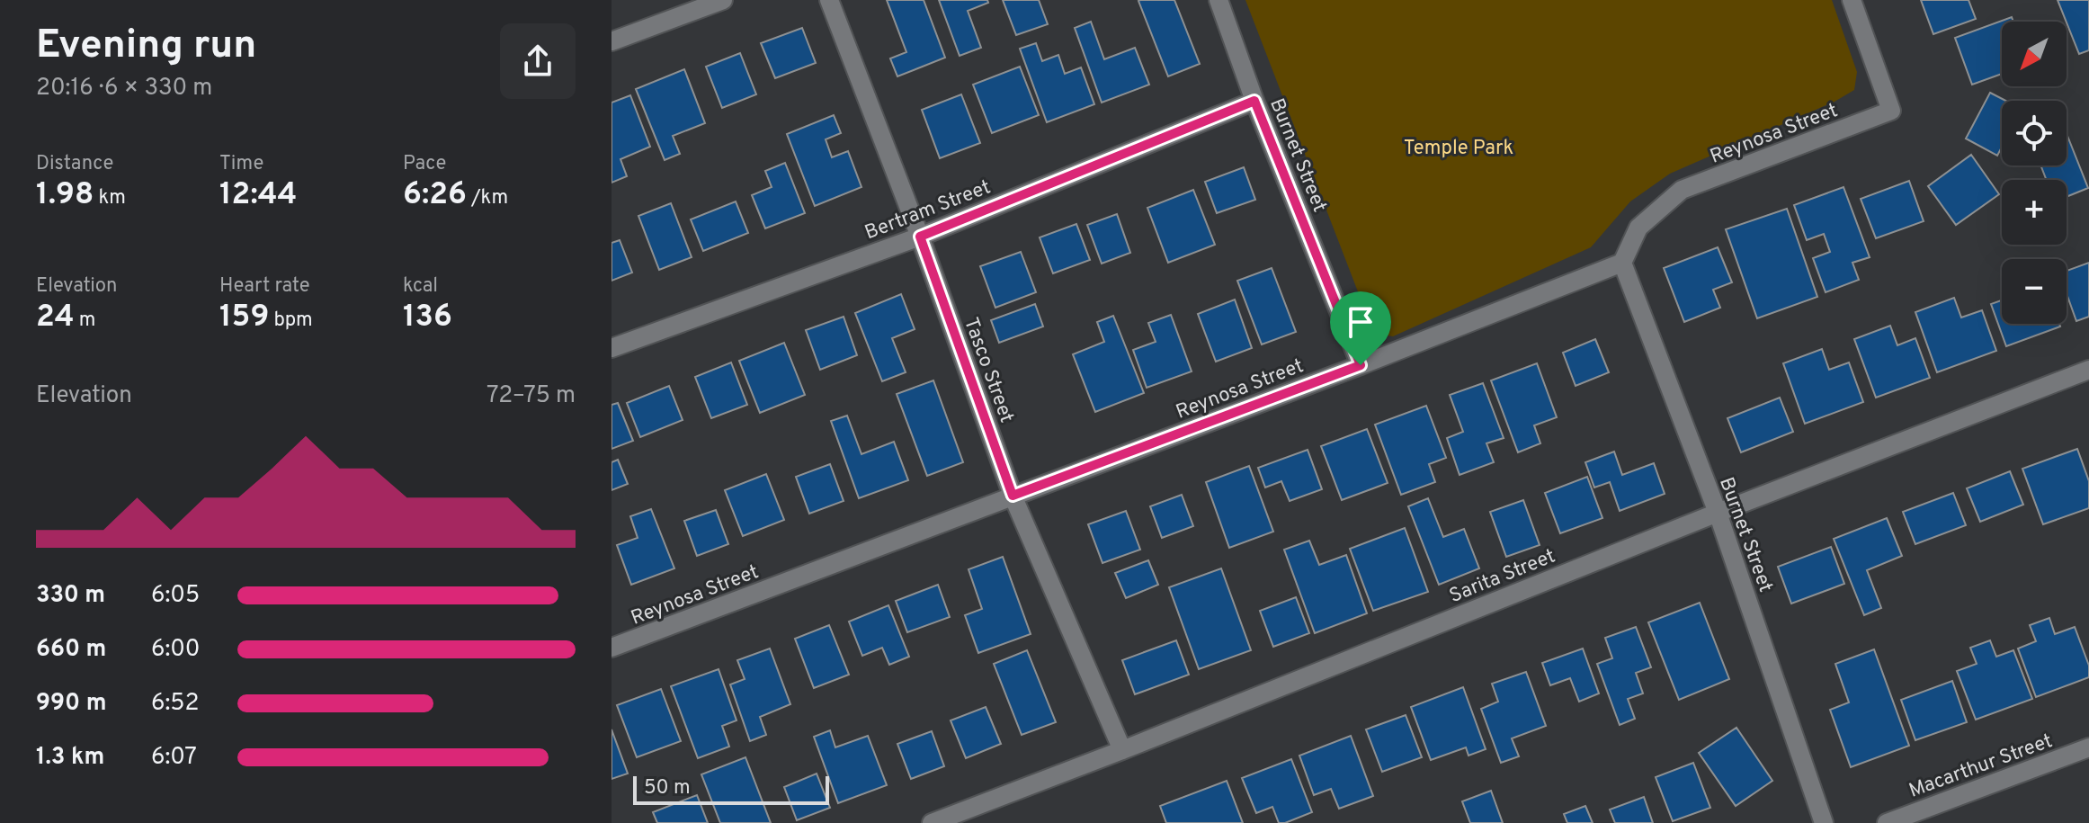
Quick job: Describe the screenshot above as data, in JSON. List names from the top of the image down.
{
  "streets": {
    "street": [
      "Reynosa Street",
      "Burnet Street",
      "Bertram Street",
      "Tasco Street",
      "Sarita Street",
      "Macarthur Street"
    ]
  },
  "crossings": [
    ["Reynosa Street", "Burnet Street"],
    ["Reynosa Street", "Tasco Street"],
    ["Burnet Street", "Bertram Street"],
    ["Burnet Street", "Sarita Street"],
    ["Bertram Street", "Tasco Street"],
    ["Tasco Street", "Sarita Street"]
  ],
  "parks": ["Temple Park"],
  "scale_bar": "50 m",
  "north": "bottom left",
  "page": {
    "heading": ["Evening run", "20:16 · 6 × 330 m"],
    "map_buttons": ["+", "−"],
    "stats": [
      ["Distance", "1.98 km"],
      ["Time", "12:44"],
      ["Pace", "6:26 /km"],
      ["Elevation", "24 m"],
      ["Heart rate", "159 bpm"],
      ["kcal", "136"]
    ],
    "chart": ["Elevation", "72–75 m"],
    "list": [
      {
        "name": "330 m",
        "note": "6:05"
      },
      {
        "name": "660 m",
        "note": "6:00"
      },
      {
        "name": "990 m",
        "note": "6:52"
      },
      {
        "name": "1.3 km",
        "note": "6:07"
      }
    ],
    "scale": "50 m"
  }
}
